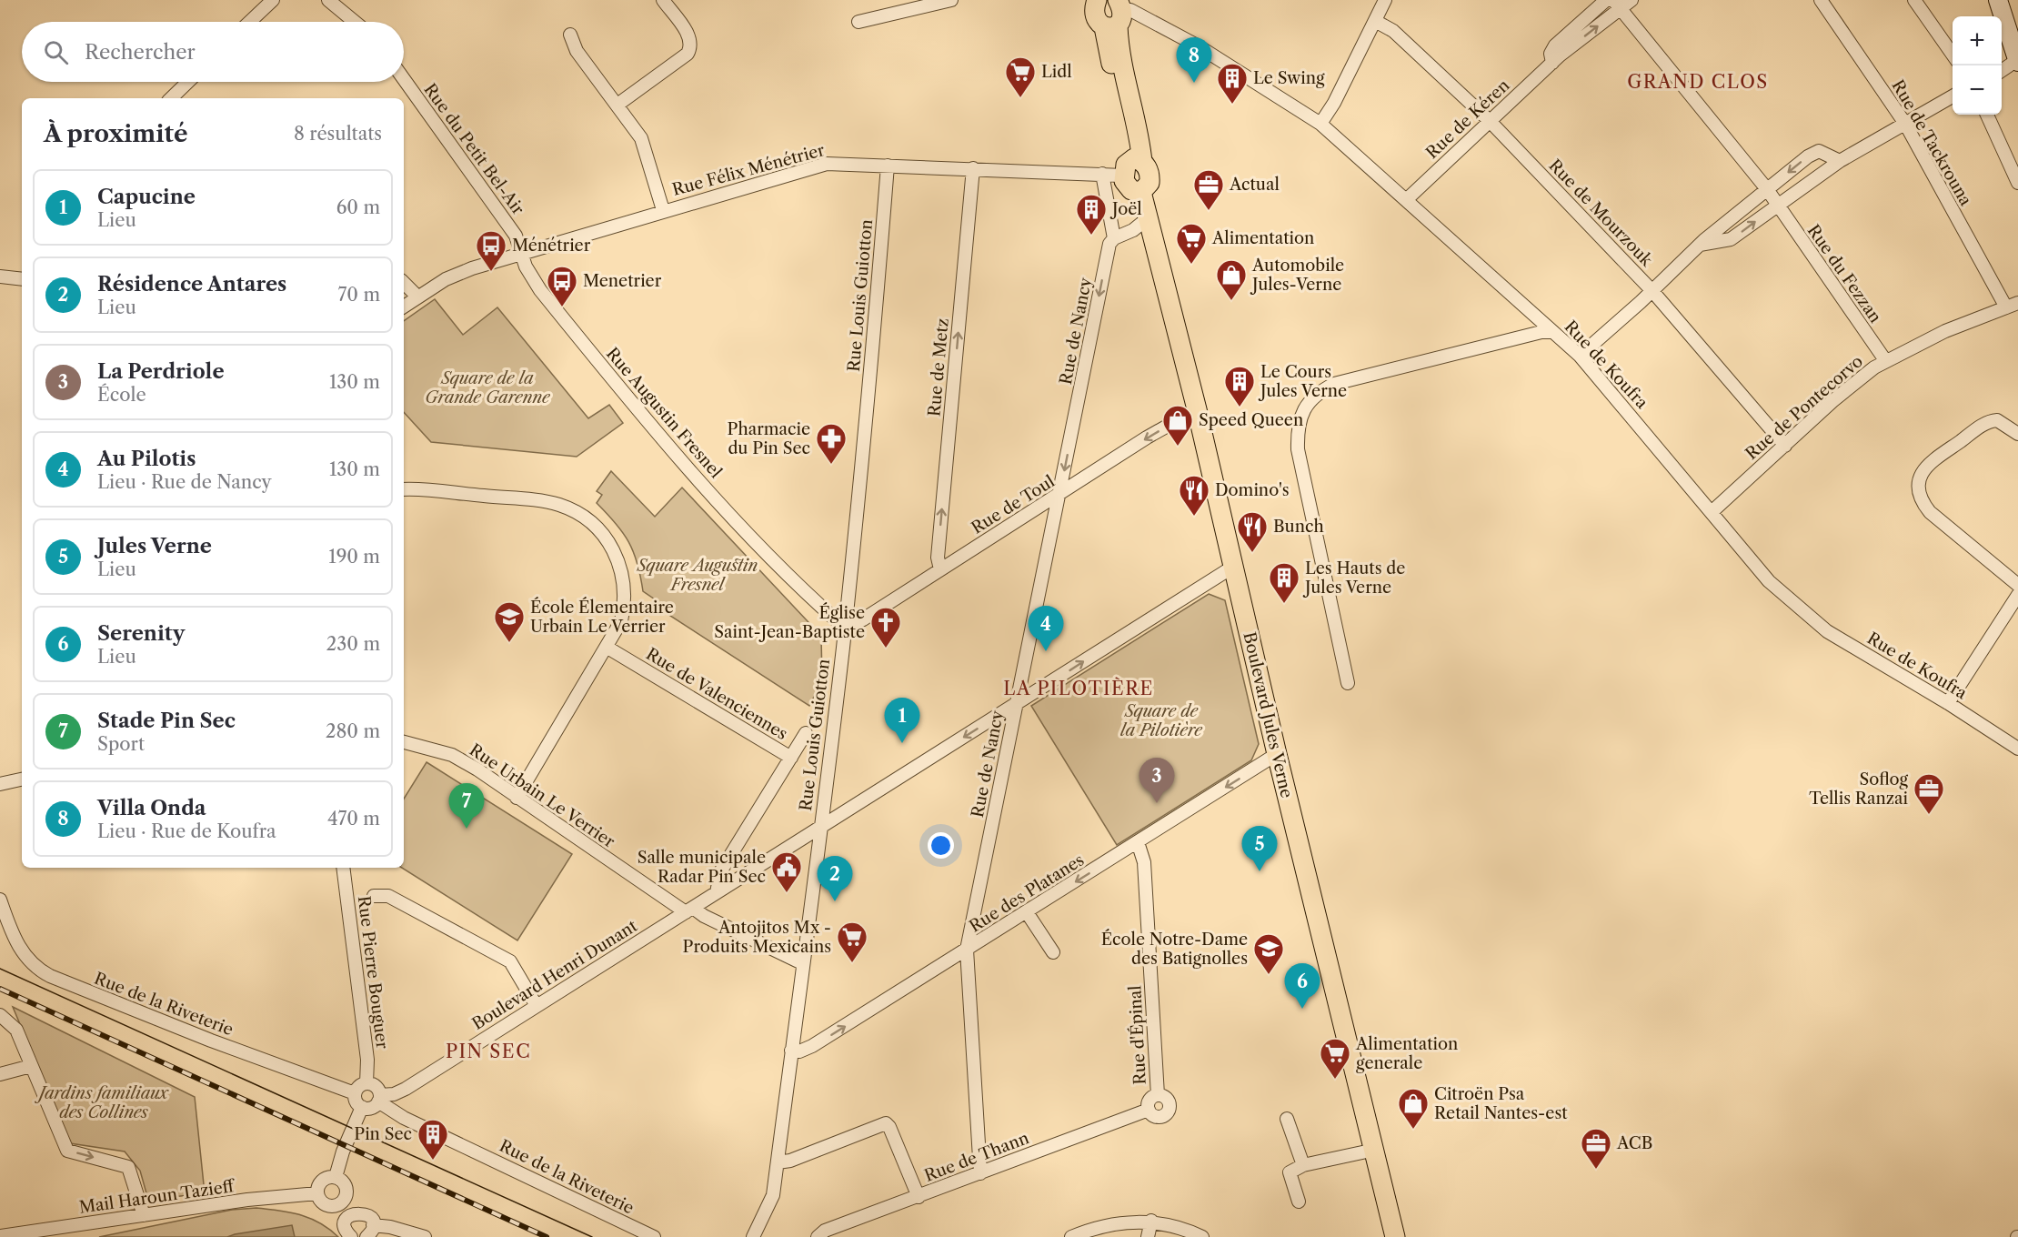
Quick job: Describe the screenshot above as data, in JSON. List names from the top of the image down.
{
  "streets": {
    "main road": ["Boulevard Jules Verne"],
    "street": [
      "Rue de Kéren",
      "Rue de Tackrouna",
      "Rue du Petit Bel-Air",
      "Rue Félix Ménétrier",
      "Rue de Mourzouk",
      "Rue du Fezzan",
      "Rue Louis Guiotton",
      "Rue de Nancy",
      "Rue de Koufra",
      "Rue de Metz",
      "Rue de Pontecorvo",
      "Rue Augustin Fresnel",
      "Rue de Toul",
      "Rue de Valenciennes",
      "Rue Urbain Le Verrier",
      "Rue des Platanes",
      "Rue Pierre Bouguer",
      "Boulevard Henri Dunant",
      "Rue de la Riveterie",
      "Rue d'Épinal",
      "Rue de Thann",
      "Mail Haroun Tazieff"
    ]
  },
  "crossings": [
    ["Rue de Kéren", "Rue de Mourzouk"],
    ["Rue de Kéren", "Rue de Koufra"],
    ["Rue de Tackrouna", "Rue de Pontecorvo"],
    ["Rue du Petit Bel-Air", "Rue Félix Ménétrier"],
    ["Rue du Petit Bel-Air", "Rue Augustin Fresnel"],
    ["Rue Félix Ménétrier", "Rue Louis Guiotton"],
    ["Rue Félix Ménétrier", "Rue de Nancy"],
    ["Rue Félix Ménétrier", "Rue de Metz"],
    ["Rue Félix Ménétrier", "Rue Augustin Fresnel"],
    ["Rue Félix Ménétrier", "Boulevard Jules Verne"],
    ["Rue de Mourzouk", "Rue de Pontecorvo"],
    ["Rue du Fezzan", "Rue de Pontecorvo"],
    ["Rue Louis Guiotton", "Rue Augustin Fresnel"],
    ["Rue Louis Guiotton", "Rue de Toul"],
    ["Rue Louis Guiotton", "Rue Urbain Le Verrier"],
    ["Rue Louis Guiotton", "Rue des Platanes"],
    ["Rue Louis Guiotton", "Boulevard Henri Dunant"],
    ["Rue de Nancy", "Rue de Toul"],
    ["Rue de Nancy", "Rue des Platanes"],
    ["Rue de Nancy", "Boulevard Henri Dunant"],
    ["Rue de Nancy", "Rue de Thann"],
    ["Rue de Koufra", "Rue de Pontecorvo"],
    ["Rue de Metz", "Rue de Toul"],
    ["Rue Augustin Fresnel", "Rue de Toul"],
    ["Rue de Toul", "Boulevard Jules Verne"],
    ["Boulevard Jules Verne", "Rue des Platanes"],
    ["Boulevard Jules Verne", "Boulevard Henri Dunant"],
    ["Rue Urbain Le Verrier", "Boulevard Henri Dunant"],
    ["Rue des Platanes", "Rue d'Épinal"],
    ["Rue Pierre Bouguer", "Boulevard Henri Dunant"],
    ["Rue Pierre Bouguer", "Rue de la Riveterie"],
    ["Boulevard Henri Dunant", "Rue de la Riveterie"],
    ["Rue d'Épinal", "Rue de Thann"]
  ],
  "one_way": ["Rue de Metz", "Rue de Toul"],
  "districts": ["GRAND CLOS", "LA PILOTIÈRE", "PIN SEC"],
  "parks": [
    "Square de la Grande Garenne",
    "Square Augustin Fresnel",
    "Square de la Pilotière",
    "Jardins familiaux des Collines"
  ],
  "places": {
    "supermarket": [
      "Lidl",
      "Alimentation",
      "Antojitos Mx - Produits Mexicains",
      "Alimentation generale"
    ],
    "building": [
      "Le Swing",
      "Joël",
      "Le Cours Jules Verne",
      "Les Hauts de Jules Verne",
      "Pin Sec"
    ],
    "office": ["Actual", "Soflog Tellis Ranzai", "ACB"],
    "bus stop": ["Ménétrier", "Menetrier"],
    "shop": ["Automobile Jules-Verne", "Speed Queen", "Citroën Psa Retail Nantes-est"],
    "pharmacy": ["Pharmacie du Pin Sec"],
    "restaurant": ["Domino's", "Bunch"],
    "school or university": ["École Élementaire Urbain Le Verrier", "École Notre-Dame des Batignolles"],
    "church": ["Église Saint-Jean-Baptiste"],
    "public building": ["Salle municipale Radar Pin Sec"]
  },
  "page": {
    "map_buttons": ["+", "−"],
    "search": "Rechercher",
    "pins": [
      "8",
      "4",
      "1",
      "3",
      "7",
      "5",
      "2",
      "6"
    ],
    "heading": ["À proximité", "8 résultats"],
    "list": [
      {
        "mark": "1",
        "name": "Capucine",
        "note": "Lieu",
        "value": "60 m"
      },
      {
        "mark": "2",
        "name": "Résidence Antares",
        "note": "Lieu",
        "value": "70 m"
      },
      {
        "mark": "3",
        "name": "La Perdriole",
        "note": "École",
        "value": "130 m"
      },
      {
        "mark": "4",
        "name": "Au Pilotis",
        "note": "Lieu · Rue de Nancy",
        "value": "130 m"
      },
      {
        "mark": "5",
        "name": "Jules Verne",
        "note": "Lieu",
        "value": "190 m"
      },
      {
        "mark": "6",
        "name": "Serenity",
        "note": "Lieu",
        "value": "230 m"
      },
      {
        "mark": "7",
        "name": "Stade Pin Sec",
        "note": "Sport",
        "value": "280 m"
      },
      {
        "mark": "8",
        "name": "Villa Onda",
        "note": "Lieu · Rue de Koufra",
        "value": "470 m"
      }
    ]
  }
}
